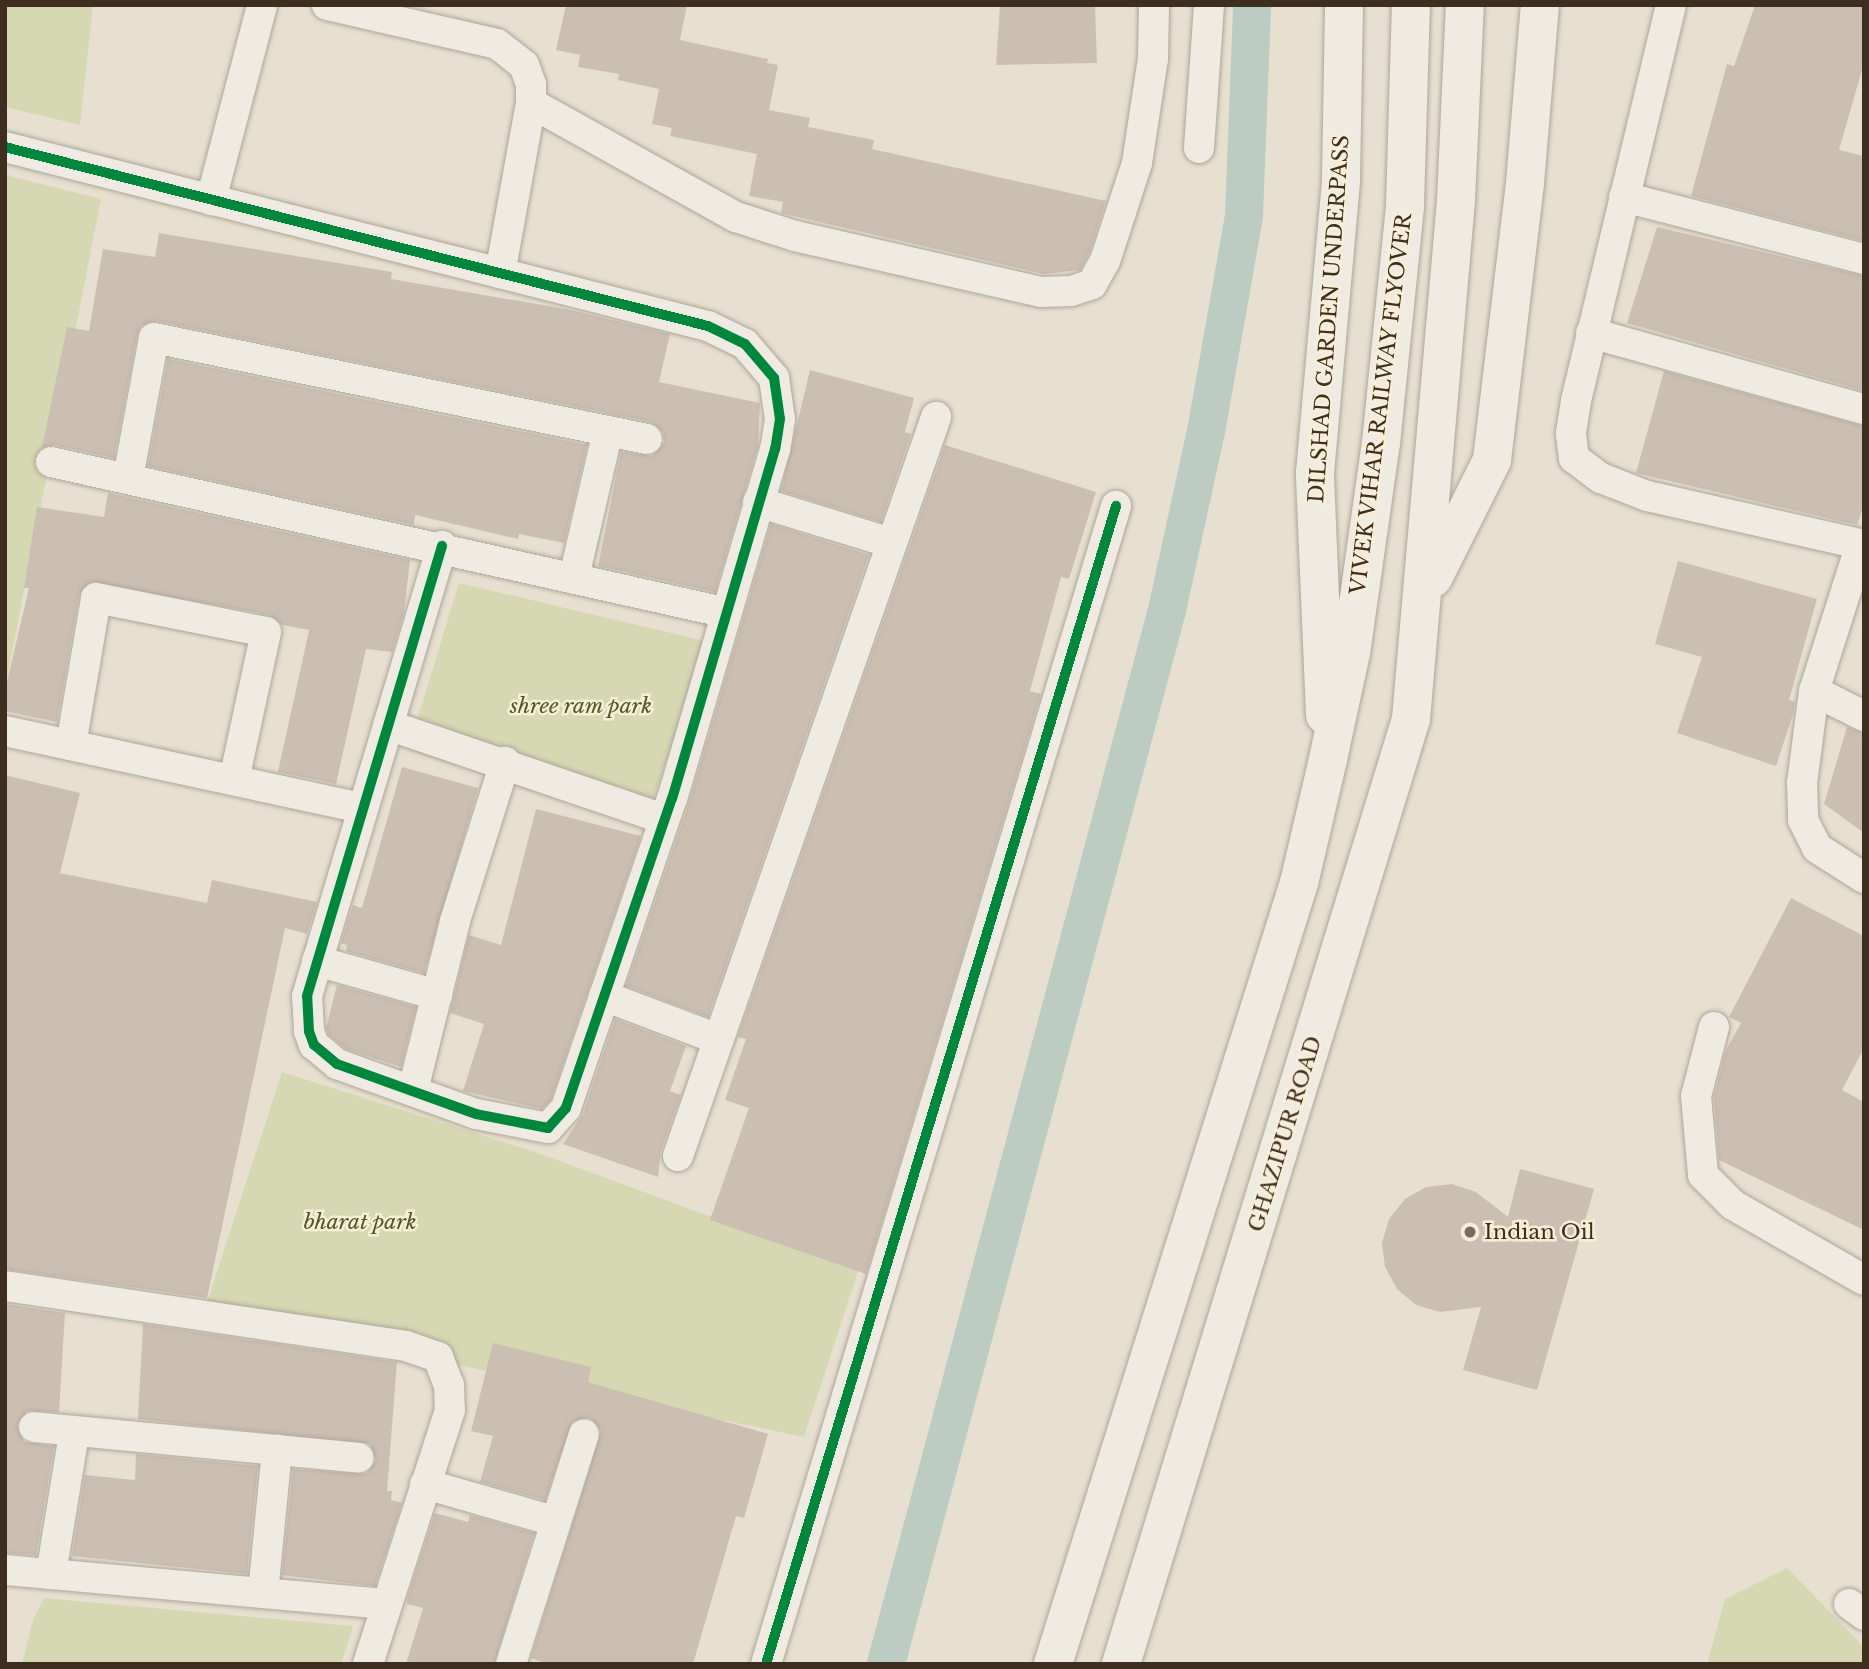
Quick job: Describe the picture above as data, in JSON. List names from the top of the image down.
{
  "streets": {
    "main road": ["DILSHAD GARDEN UNDERPASS", "VIVEK VIHAR RAILWAY FLYOVER", "GHAZIPUR ROAD"]
  },
  "crossings": [
    ["DILSHAD GARDEN UNDERPASS", "VIVEK VIHAR RAILWAY FLYOVER"]
  ],
  "parks": ["shree ram park", "bharat park"],
  "places": ["Indian Oil"]
}
